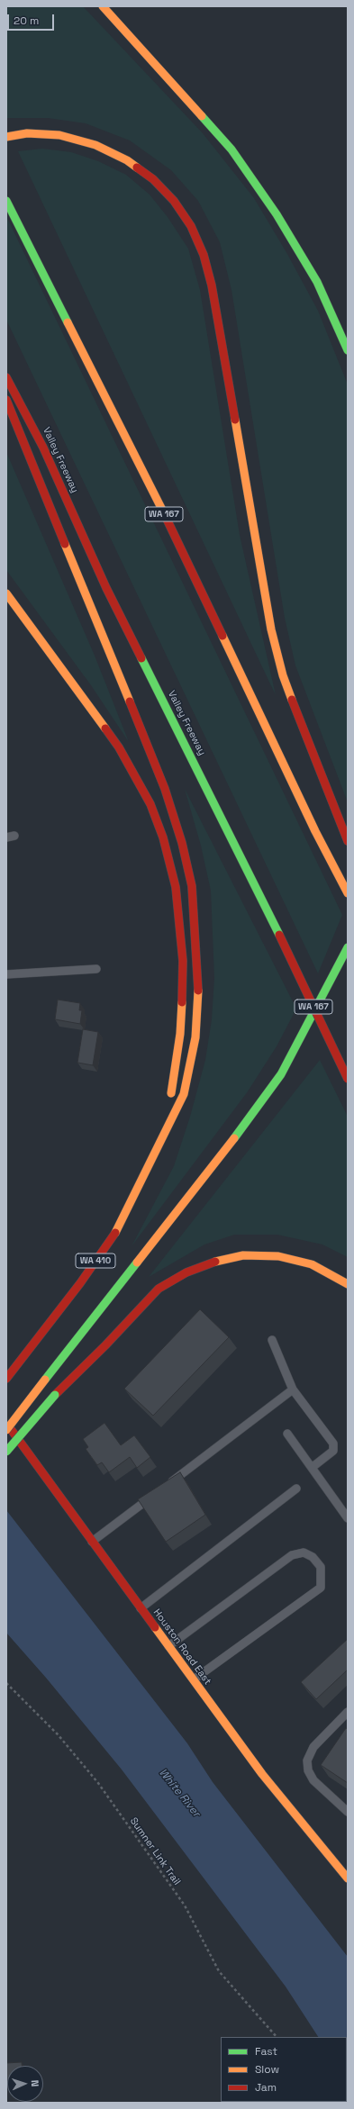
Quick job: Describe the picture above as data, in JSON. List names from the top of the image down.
{
  "streets": {
    "main road": [
      "Valley Freeway",
      "WA 167",
      "WA 410",
      "Houston Road East"
    ],
    "path": ["Sumner Link Trail"]
  },
  "water": ["White River"],
  "legend": ["Fast", "Slow", "Jam"],
  "scale_bar": "20 m",
  "north": "right"
}
